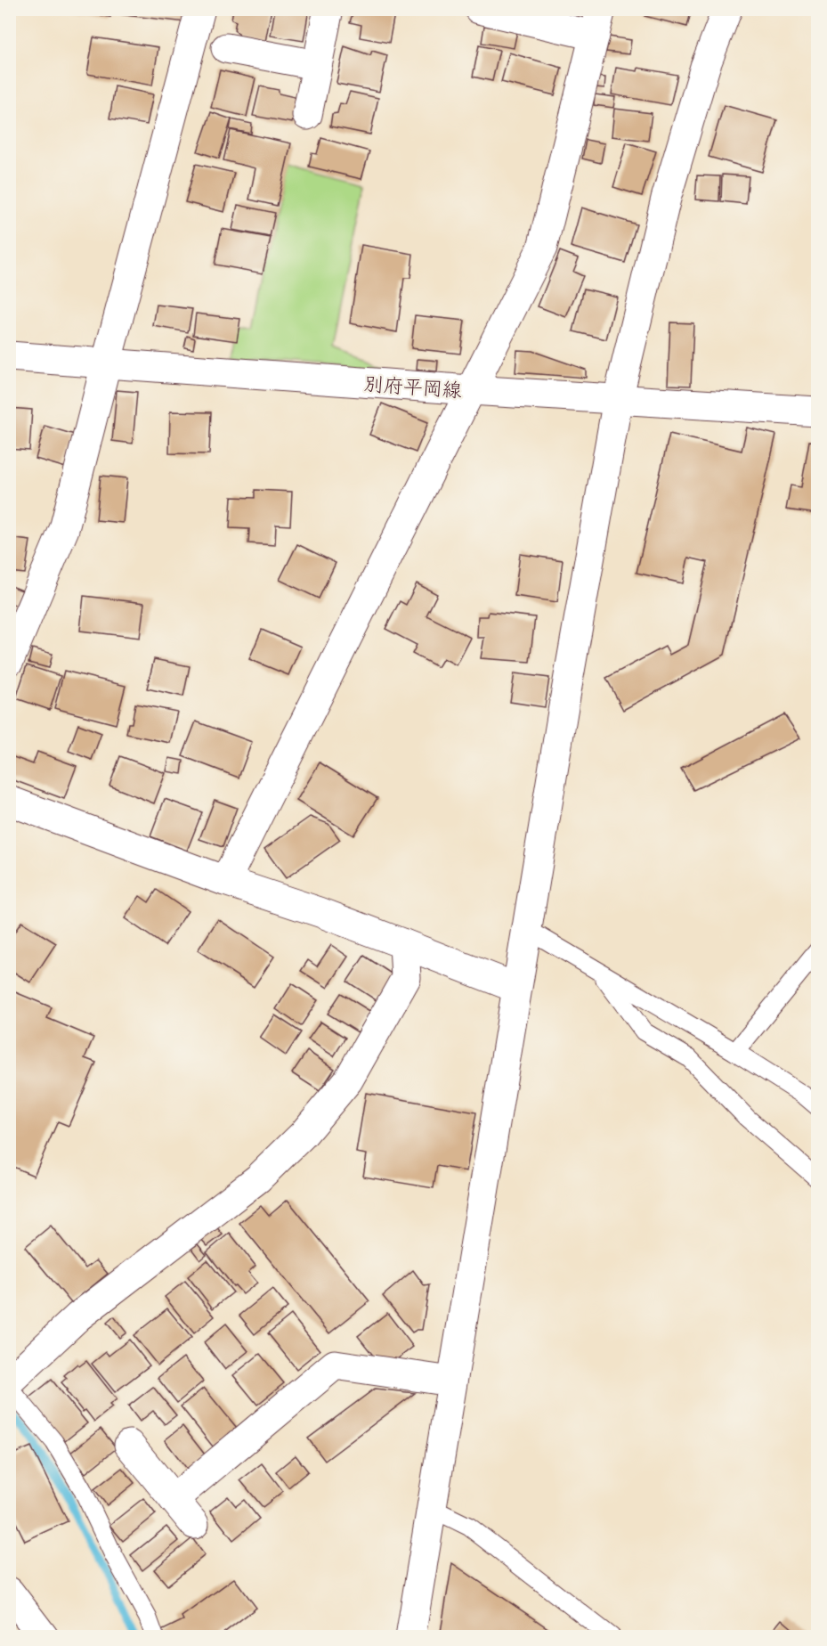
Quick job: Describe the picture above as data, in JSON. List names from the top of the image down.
{
  "streets": {
    "street": ["別府平岡線"]
  }
}
